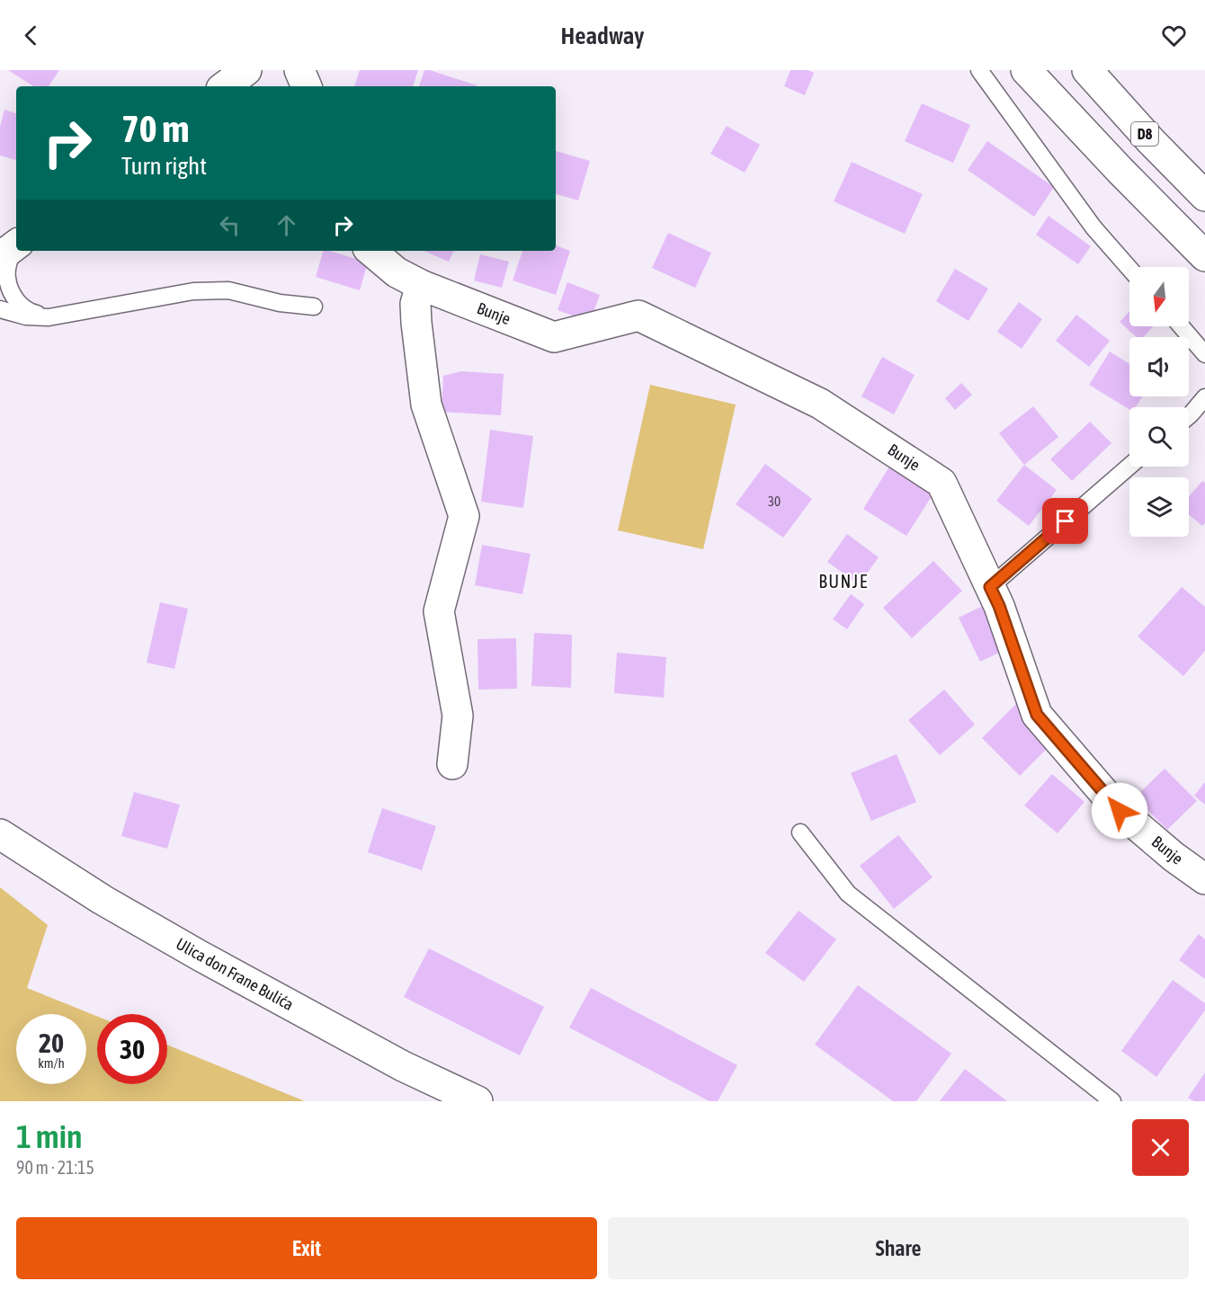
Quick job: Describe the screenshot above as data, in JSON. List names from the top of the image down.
{
  "streets": {
    "main road": ["D8", "Bunje", "Ulica don Frane Bulića"]
  },
  "districts": ["BUNJE"],
  "house_numbers": ["30"],
  "north": "bottom",
  "page": {
    "header": "Headway",
    "turn": ["70 m", "Turn right"],
    "speed": "20 km/h",
    "limit": "30",
    "heading": ["1 min", "90 m · 21:15"],
    "buttons": ["Exit", "Share"]
  }
}
